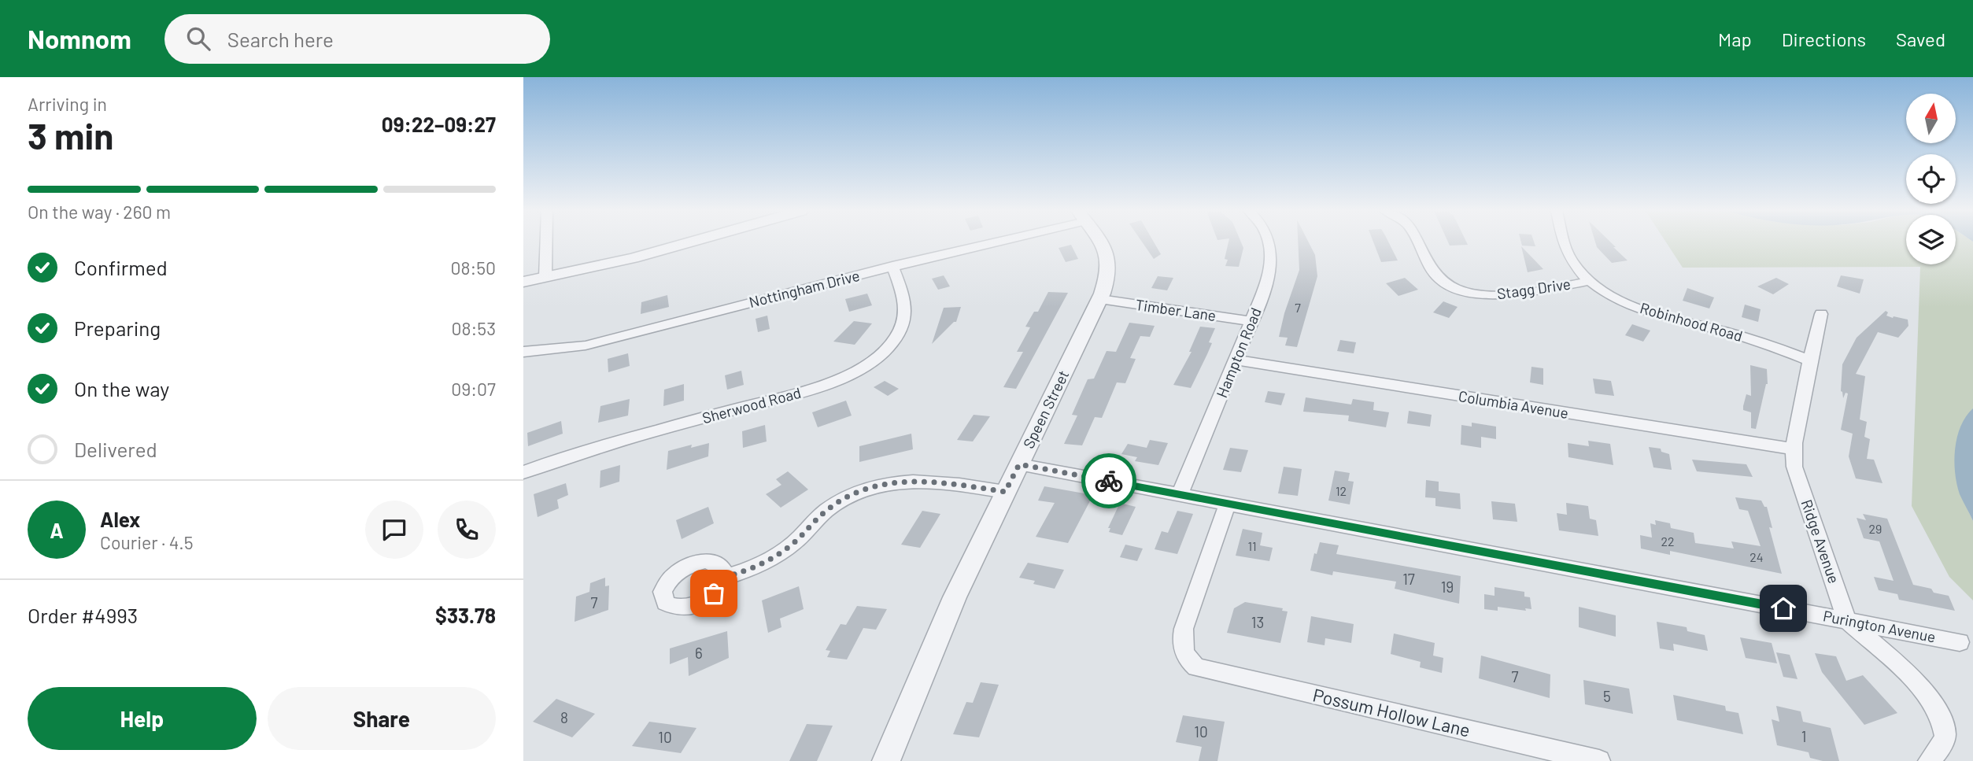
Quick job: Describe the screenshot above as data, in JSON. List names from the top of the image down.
{
  "streets": {
    "street": [
      "Nottingham Drive",
      "Stagg Drive",
      "Timber Lane",
      "Robinhood Road",
      "Hampton Road",
      "Columbia Avenue",
      "Sherwood Road",
      "Speen Street",
      "Ridge Avenue",
      "Purington Avenue",
      "Possum Hollow Lane"
    ]
  },
  "crossings": [
    ["Nottingham Drive", "Sherwood Road"],
    ["Stagg Drive", "Robinhood Road"],
    ["Timber Lane", "Hampton Road"],
    ["Timber Lane", "Speen Street"],
    ["Robinhood Road", "Ridge Avenue"],
    ["Hampton Road", "Columbia Avenue"],
    ["Hampton Road", "Purington Avenue"],
    ["Columbia Avenue", "Ridge Avenue"],
    ["Speen Street", "Purington Avenue"],
    ["Ridge Avenue", "Purington Avenue"],
    ["Purington Avenue", "Possum Hollow Lane"]
  ],
  "house_numbers": [
    "7",
    "12",
    "29",
    "22",
    "11",
    "24",
    "17",
    "19",
    "7",
    "13",
    "6",
    "7",
    "5",
    "8",
    "10",
    "1",
    "10"
  ],
  "north": "top",
  "page": {
    "header": "Nomnom",
    "search": "Search here",
    "nav": ["Map", "Directions", "Saved"],
    "heading": ["3 min", "Arriving in", "09:22–09:27"],
    "panel": [
      "Alex",
      "Courier · 4.5",
      "Order #4993",
      "$33.78"
    ],
    "bar": "On the way · 260 m",
    "list": [
      ["Confirmed", "08:50"],
      ["Preparing", "08:53"],
      ["On the way", "09:07"],
      "Delivered"
    ],
    "round": "A",
    "buttons": ["Help", "Share"]
  }
}
